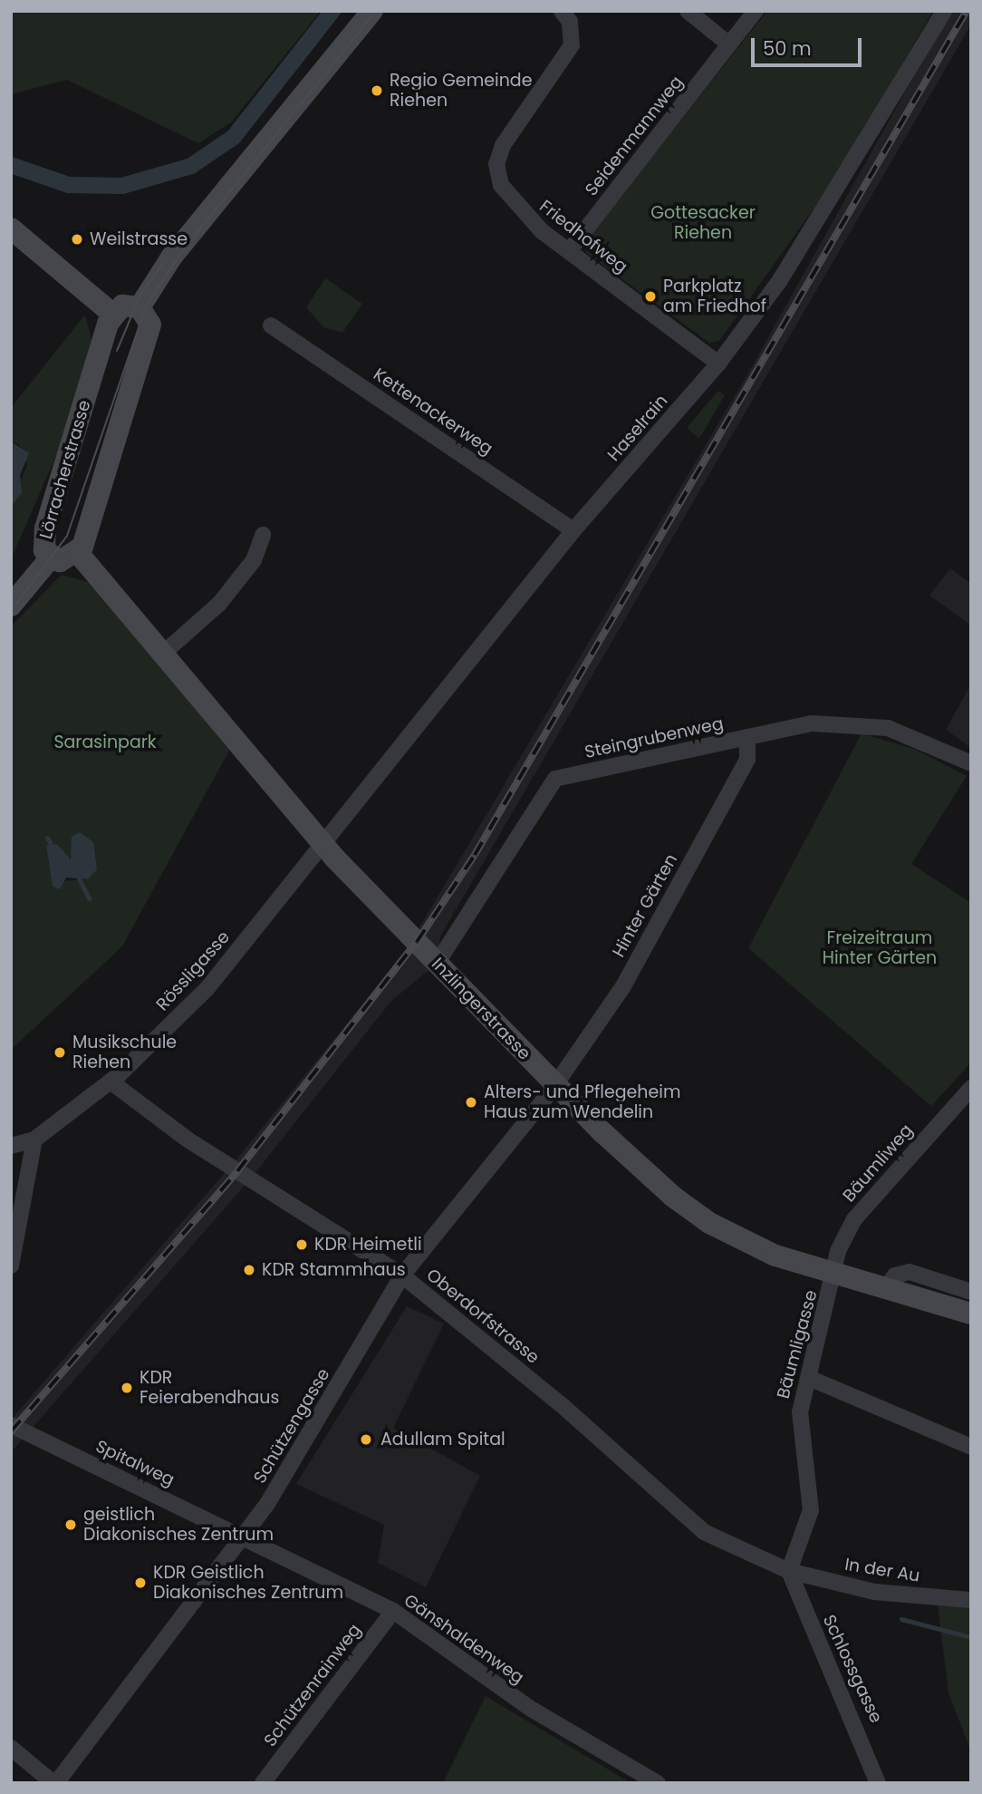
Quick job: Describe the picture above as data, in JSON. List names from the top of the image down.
{
  "streets": {
    "street": [
      "Seidenmannweg",
      "Friedhofweg",
      "Kettenackerweg",
      "Haselrain",
      "Lörracherstrasse",
      "Steingrubenweg",
      "Hinter Gärten",
      "Rössligasse",
      "Inzlingerstrasse",
      "Bäumliweg",
      "Oberdorfstrasse",
      "Bäumligasse",
      "Schützengasse",
      "Spitalweg",
      "In der Au",
      "Gänshaldenweg",
      "Schlossgasse",
      "Schützenrainweg"
    ]
  },
  "crossings": [
    ["Seidenmannweg", "Friedhofweg"],
    ["Friedhofweg", "Haselrain"],
    ["Kettenackerweg", "Haselrain"],
    ["Haselrain", "Rössligasse"],
    ["Haselrain", "Inzlingerstrasse"],
    ["Lörracherstrasse", "Inzlingerstrasse"],
    ["Steingrubenweg", "Hinter Gärten"],
    ["Steingrubenweg", "Inzlingerstrasse"],
    ["Hinter Gärten", "Inzlingerstrasse"],
    ["Hinter Gärten", "Schützengasse"],
    ["Rössligasse", "Inzlingerstrasse"],
    ["Rössligasse", "Oberdorfstrasse"],
    ["Inzlingerstrasse", "Bäumliweg"],
    ["Inzlingerstrasse", "Bäumligasse"],
    ["Inzlingerstrasse", "Schützengasse"],
    ["Bäumliweg", "Bäumligasse"],
    ["Oberdorfstrasse", "Bäumligasse"],
    ["Oberdorfstrasse", "Schützengasse"],
    ["Oberdorfstrasse", "In der Au"],
    ["Oberdorfstrasse", "Schlossgasse"],
    ["Bäumligasse", "In der Au"],
    ["Bäumligasse", "Schlossgasse"],
    ["Schützengasse", "Spitalweg"],
    ["Schützengasse", "Gänshaldenweg"],
    ["Spitalweg", "Gänshaldenweg"],
    ["In der Au", "Schlossgasse"],
    ["Gänshaldenweg", "Schützenrainweg"]
  ],
  "parks": ["Gottesacker Riehen", "Sarasinpark", "Freizeitraum Hinter Gärten"],
  "places": [
    "Regio Gemeinde Riehen",
    "Weilstrasse",
    "Parkplatz am Friedhof",
    "Musikschule Riehen",
    "Alters- und Pflegeheim Haus zum Wendelin",
    "KDR Heimetli",
    "KDR Stammhaus",
    "KDR Feierabendhaus",
    "Adullam Spital",
    "geistlich Diakonisches Zentrum",
    "KDR Geistlich Diakonisches Zentrum"
  ],
  "scale_bar": "50 m"
}
